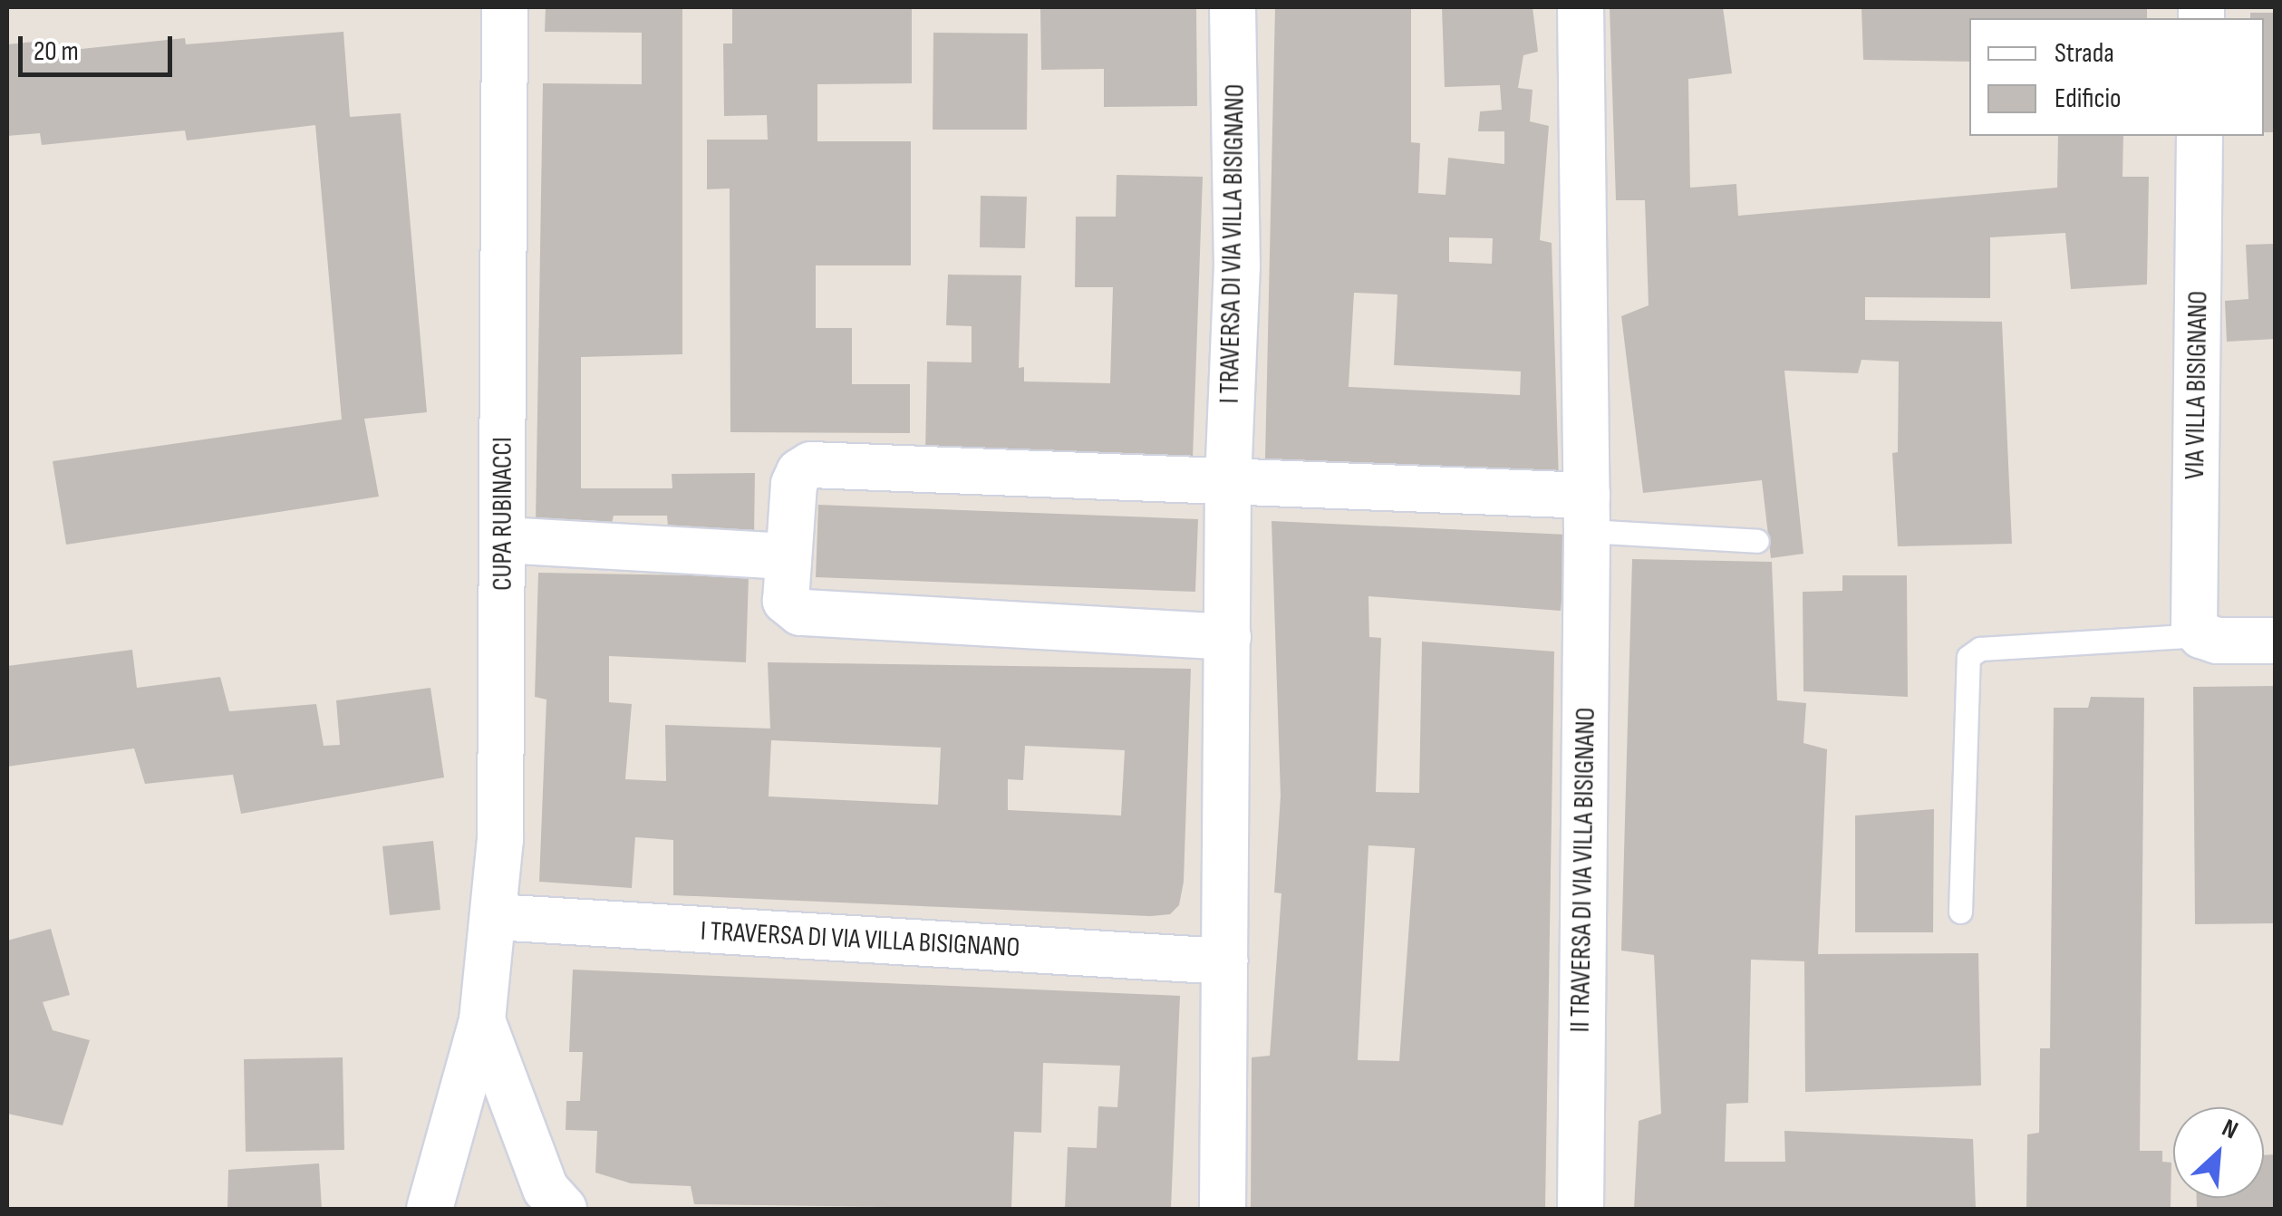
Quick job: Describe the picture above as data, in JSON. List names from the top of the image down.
{
  "streets": {
    "street": [
      "I TRAVERSA DI VIA VILLA BISIGNANO",
      "VIA VILLA BISIGNANO",
      "CUPA RUBINACCI",
      "II TRAVERSA DI VIA VILLA BISIGNANO"
    ]
  },
  "crossings": [
    ["I TRAVERSA DI VIA VILLA BISIGNANO", "CUPA RUBINACCI"]
  ],
  "legend": ["Strada", "Edificio"],
  "scale_bar": "20 m",
  "north": "top right"
}
